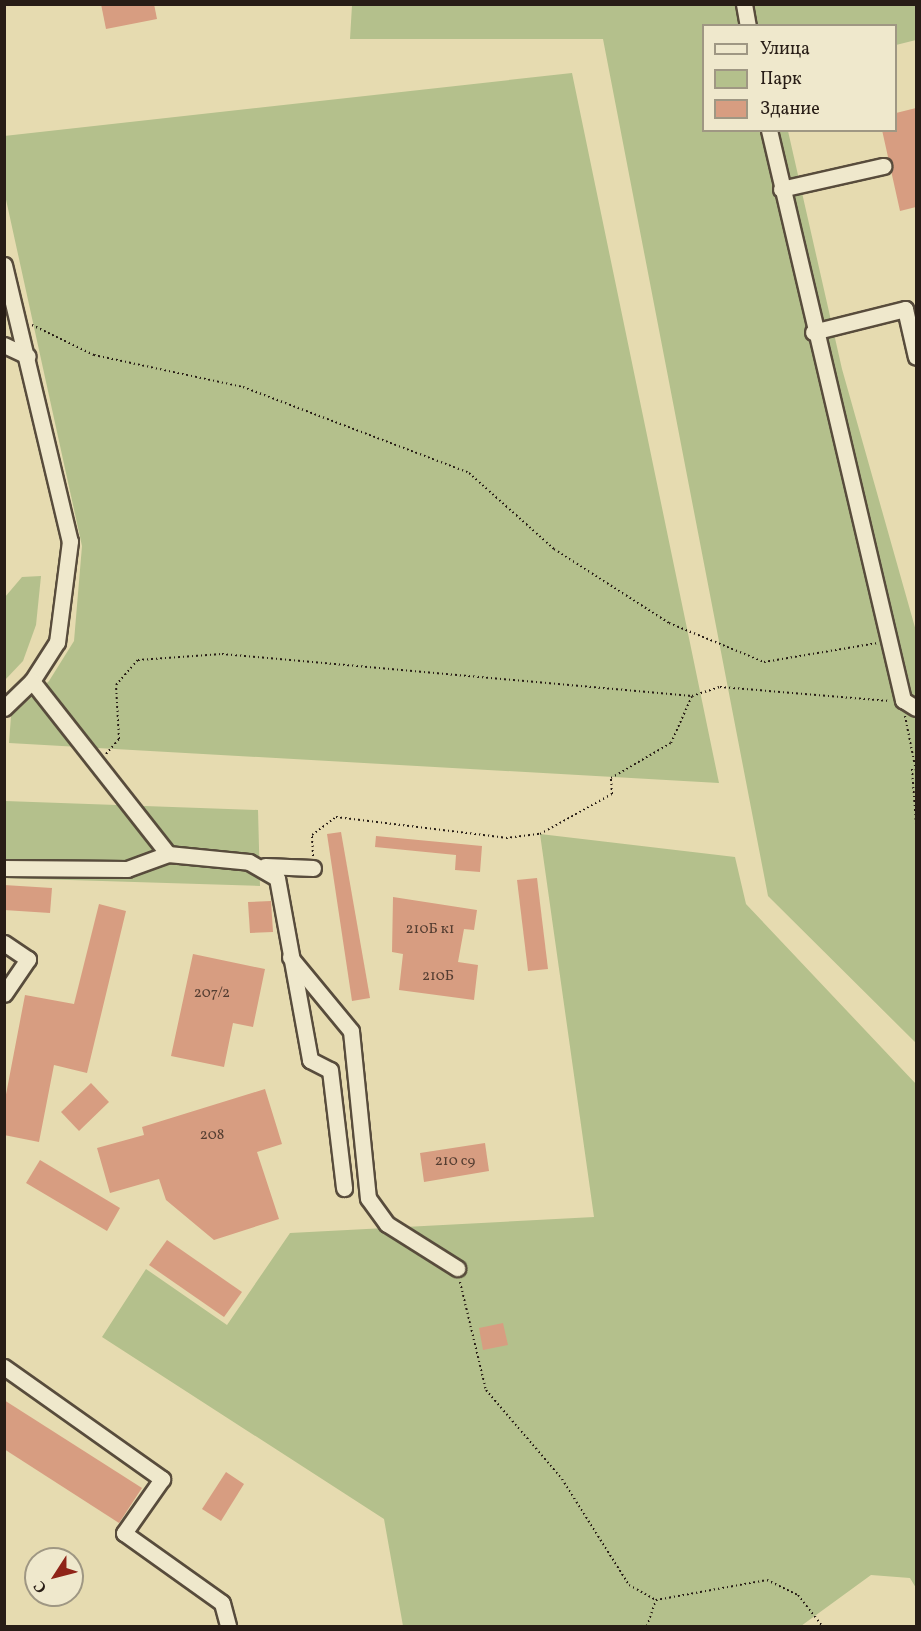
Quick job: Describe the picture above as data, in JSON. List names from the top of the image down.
{
  "house_numbers": [
    "210Б к1",
    "210Б",
    "207/2",
    "208",
    "210 с9"
  ],
  "legend": ["Улица", "Парк", "Здание"],
  "north": "bottom left"
}
